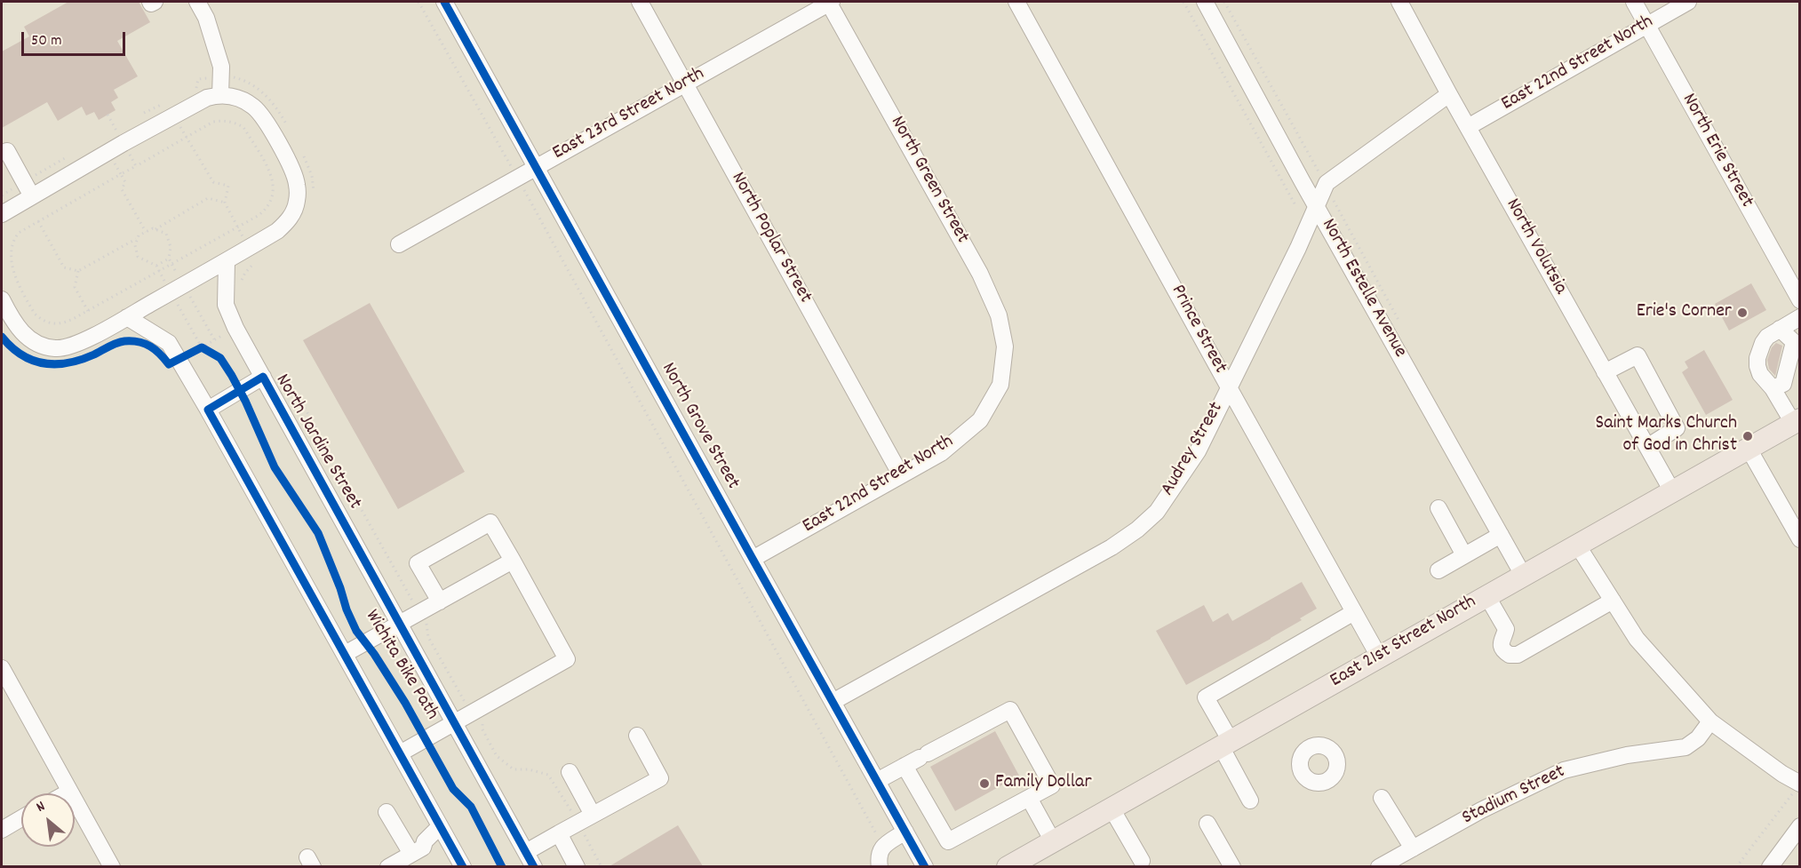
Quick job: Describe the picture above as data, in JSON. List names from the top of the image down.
{
  "streets": {
    "main road": ["East 21st Street North"],
    "street": [
      "East 22nd Street North",
      "East 23rd Street North",
      "North Erie Street",
      "North Green Street",
      "North Poplar Street",
      "North Volutsia",
      "North Estelle Avenue",
      "Prince Street",
      "North Grove Street",
      "North Jardine Street",
      "Audrey Street",
      "Stadium Street"
    ],
    "cycle path": ["Wichita Bike Path"]
  },
  "crossings": [
    ["East 22nd Street North", "North Erie Street"],
    ["East 22nd Street North", "North Green Street"],
    ["East 22nd Street North", "North Poplar Street"],
    ["East 22nd Street North", "North Volutsia"],
    ["East 22nd Street North", "North Grove Street"],
    ["East 23rd Street North", "North Green Street"],
    ["East 23rd Street North", "North Poplar Street"],
    ["East 23rd Street North", "North Grove Street"],
    ["North Volutsia", "Audrey Street"],
    ["North Volutsia", "East 21st Street North"],
    ["North Estelle Avenue", "Audrey Street"],
    ["North Estelle Avenue", "East 21st Street North"],
    ["Prince Street", "Audrey Street"],
    ["Prince Street", "East 21st Street North"],
    ["North Grove Street", "Audrey Street"]
  ],
  "places": ["Erie's Corner", "Saint Marks Church of God in Christ", "Family Dollar"],
  "scale_bar": "50 m",
  "north": "top left"
}
